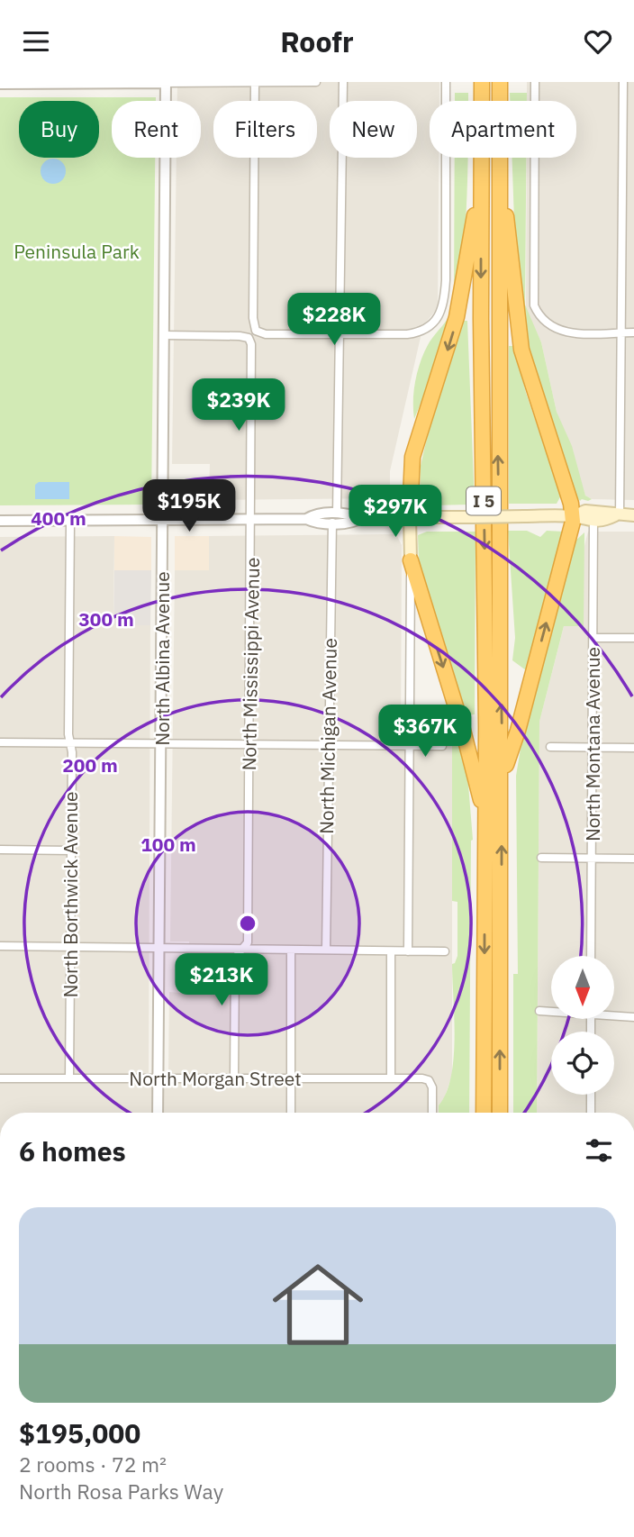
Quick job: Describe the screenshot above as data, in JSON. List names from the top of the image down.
{
  "streets": {
    "highway": ["I 5"],
    "street": [
      "North Albina Avenue",
      "North Mississippi Avenue",
      "North Michigan Avenue",
      "North Montana Avenue",
      "North Borthwick Avenue",
      "North Morgan Street"
    ]
  },
  "crossings": [
    ["North Albina Avenue", "North Mississippi Avenue"],
    ["North Albina Avenue", "North Morgan Street"],
    ["North Mississippi Avenue", "North Morgan Street"],
    ["North Borthwick Avenue", "North Morgan Street"]
  ],
  "parks": ["Peninsula Park"],
  "north": "bottom",
  "page": {
    "header": "Roofr",
    "chip": [
      "Buy",
      "Rent",
      "Filters",
      "New",
      "Apartment"
    ],
    "price": [
      "$228K",
      "$239K",
      "$195K",
      "$297K",
      "$367K",
      "$213K"
    ],
    "heading": "6 homes",
    "list": [
      {
        "name": "$195,000",
        "note": "2 rooms · 72 m² · North Rosa Parks Way"
      }
    ]
  },
  "rings": [
    "400 m",
    "300 m",
    "200 m",
    "100 m"
  ]
}
